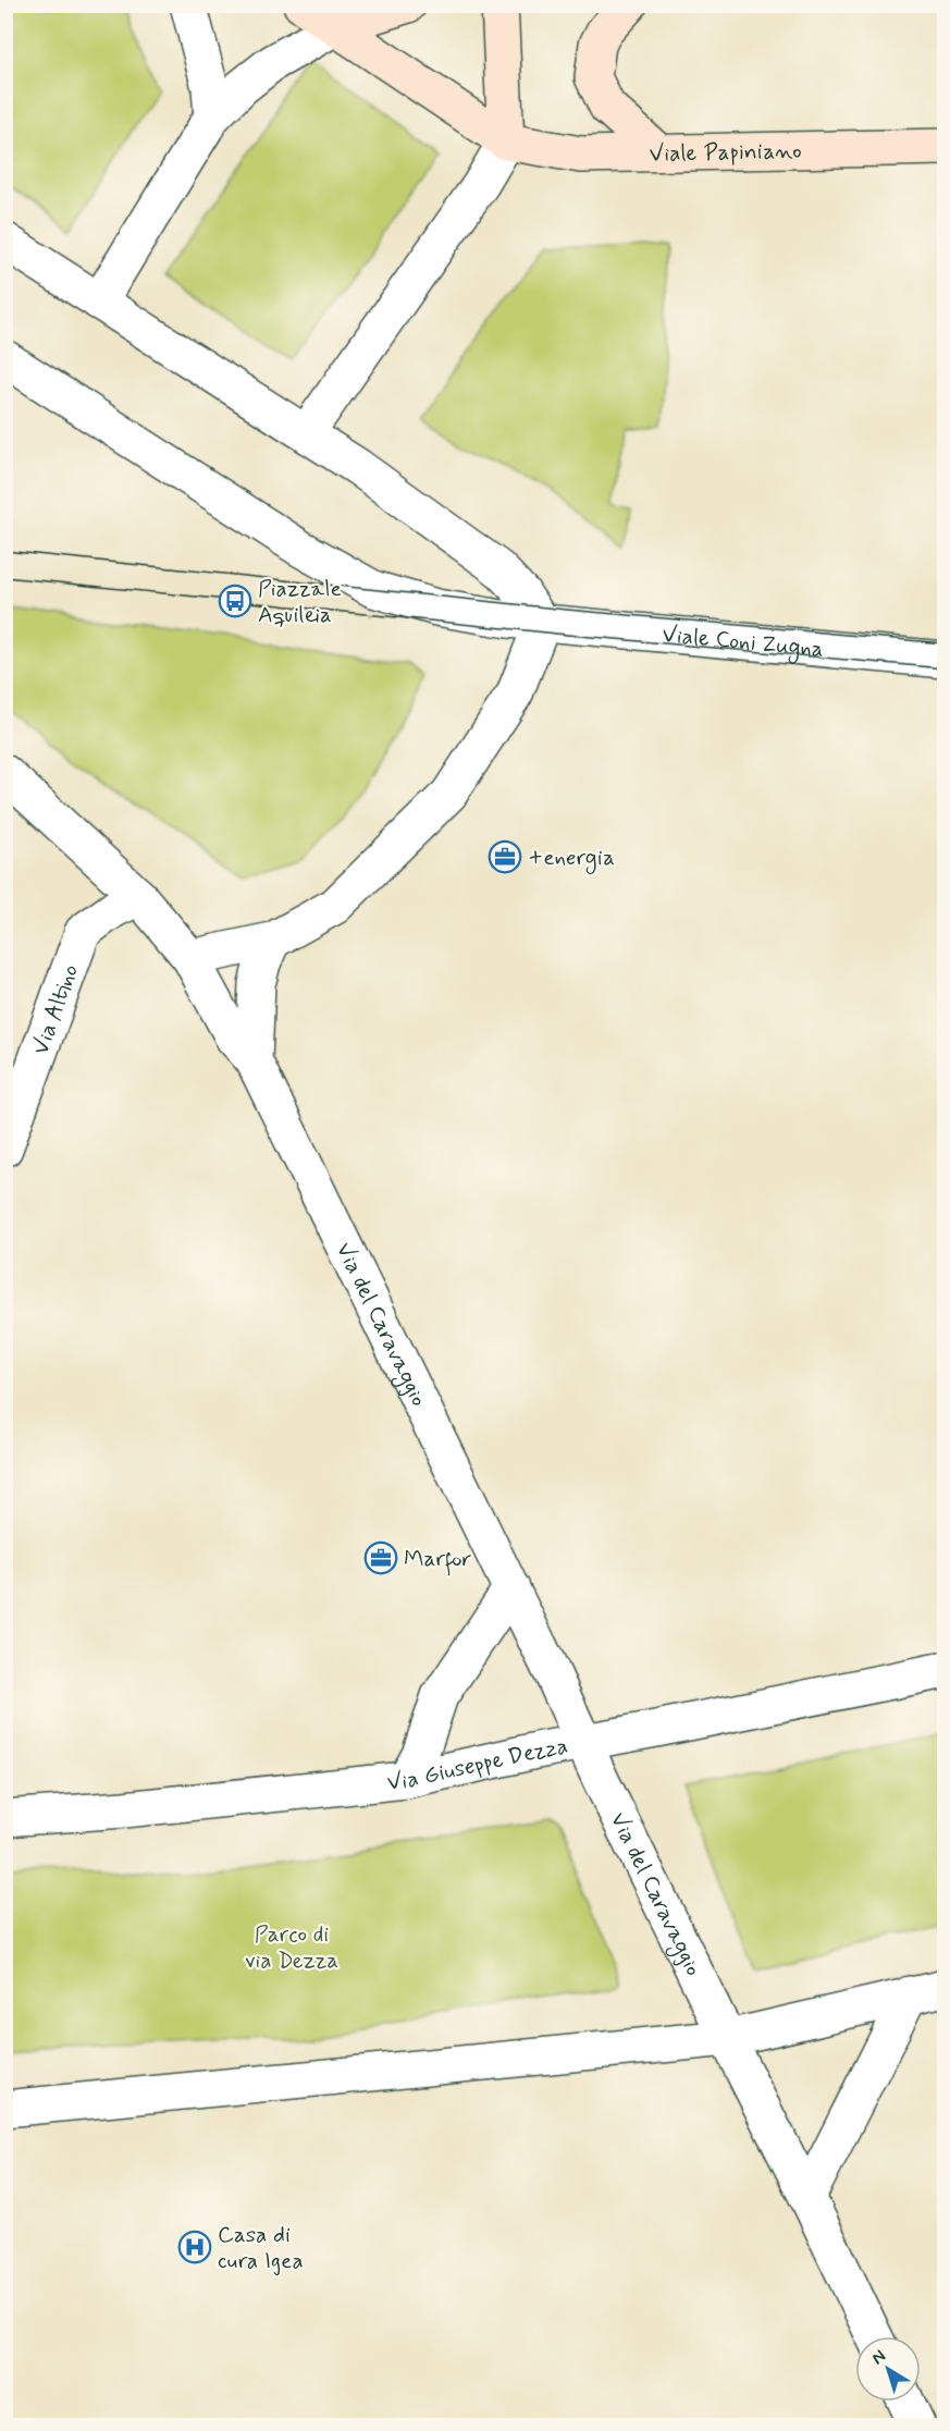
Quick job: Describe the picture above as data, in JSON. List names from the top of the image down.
{
  "streets": {
    "main road": ["Viale Papiniano"],
    "street": [
      "Viale Coni Zugna",
      "Via Altino",
      "Via del Caravaggio",
      "Via Giuseppe Dezza"
    ]
  },
  "crossings": [
    ["Via del Caravaggio", "Via Giuseppe Dezza"]
  ],
  "parks": ["Parco di via Dezza"],
  "places": {
    "bus stop": ["Piazzale Aquileia"],
    "office": ["+energia", "Marfor"],
    "hospital": ["Casa di cura Igea"]
  },
  "north": "top left"
}
